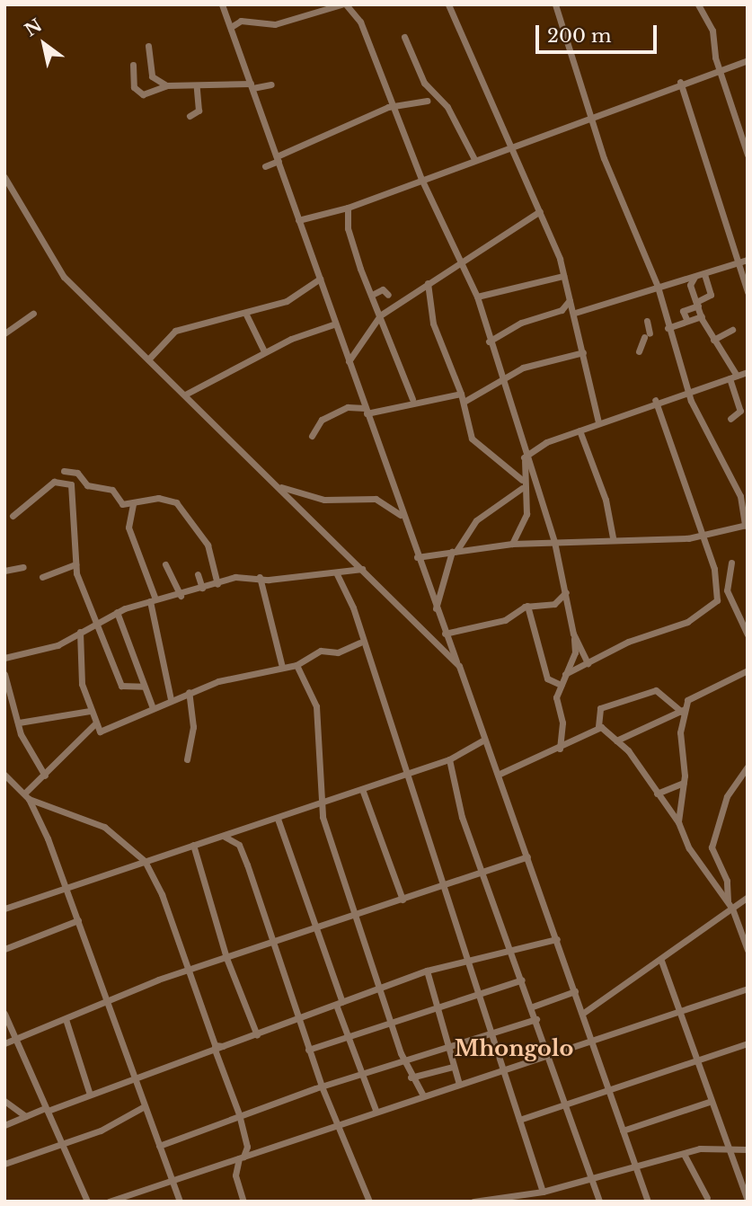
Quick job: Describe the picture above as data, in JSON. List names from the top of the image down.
{
  "districts": ["Mhongolo"],
  "scale_bar": "200 m",
  "north": "top left"
}
